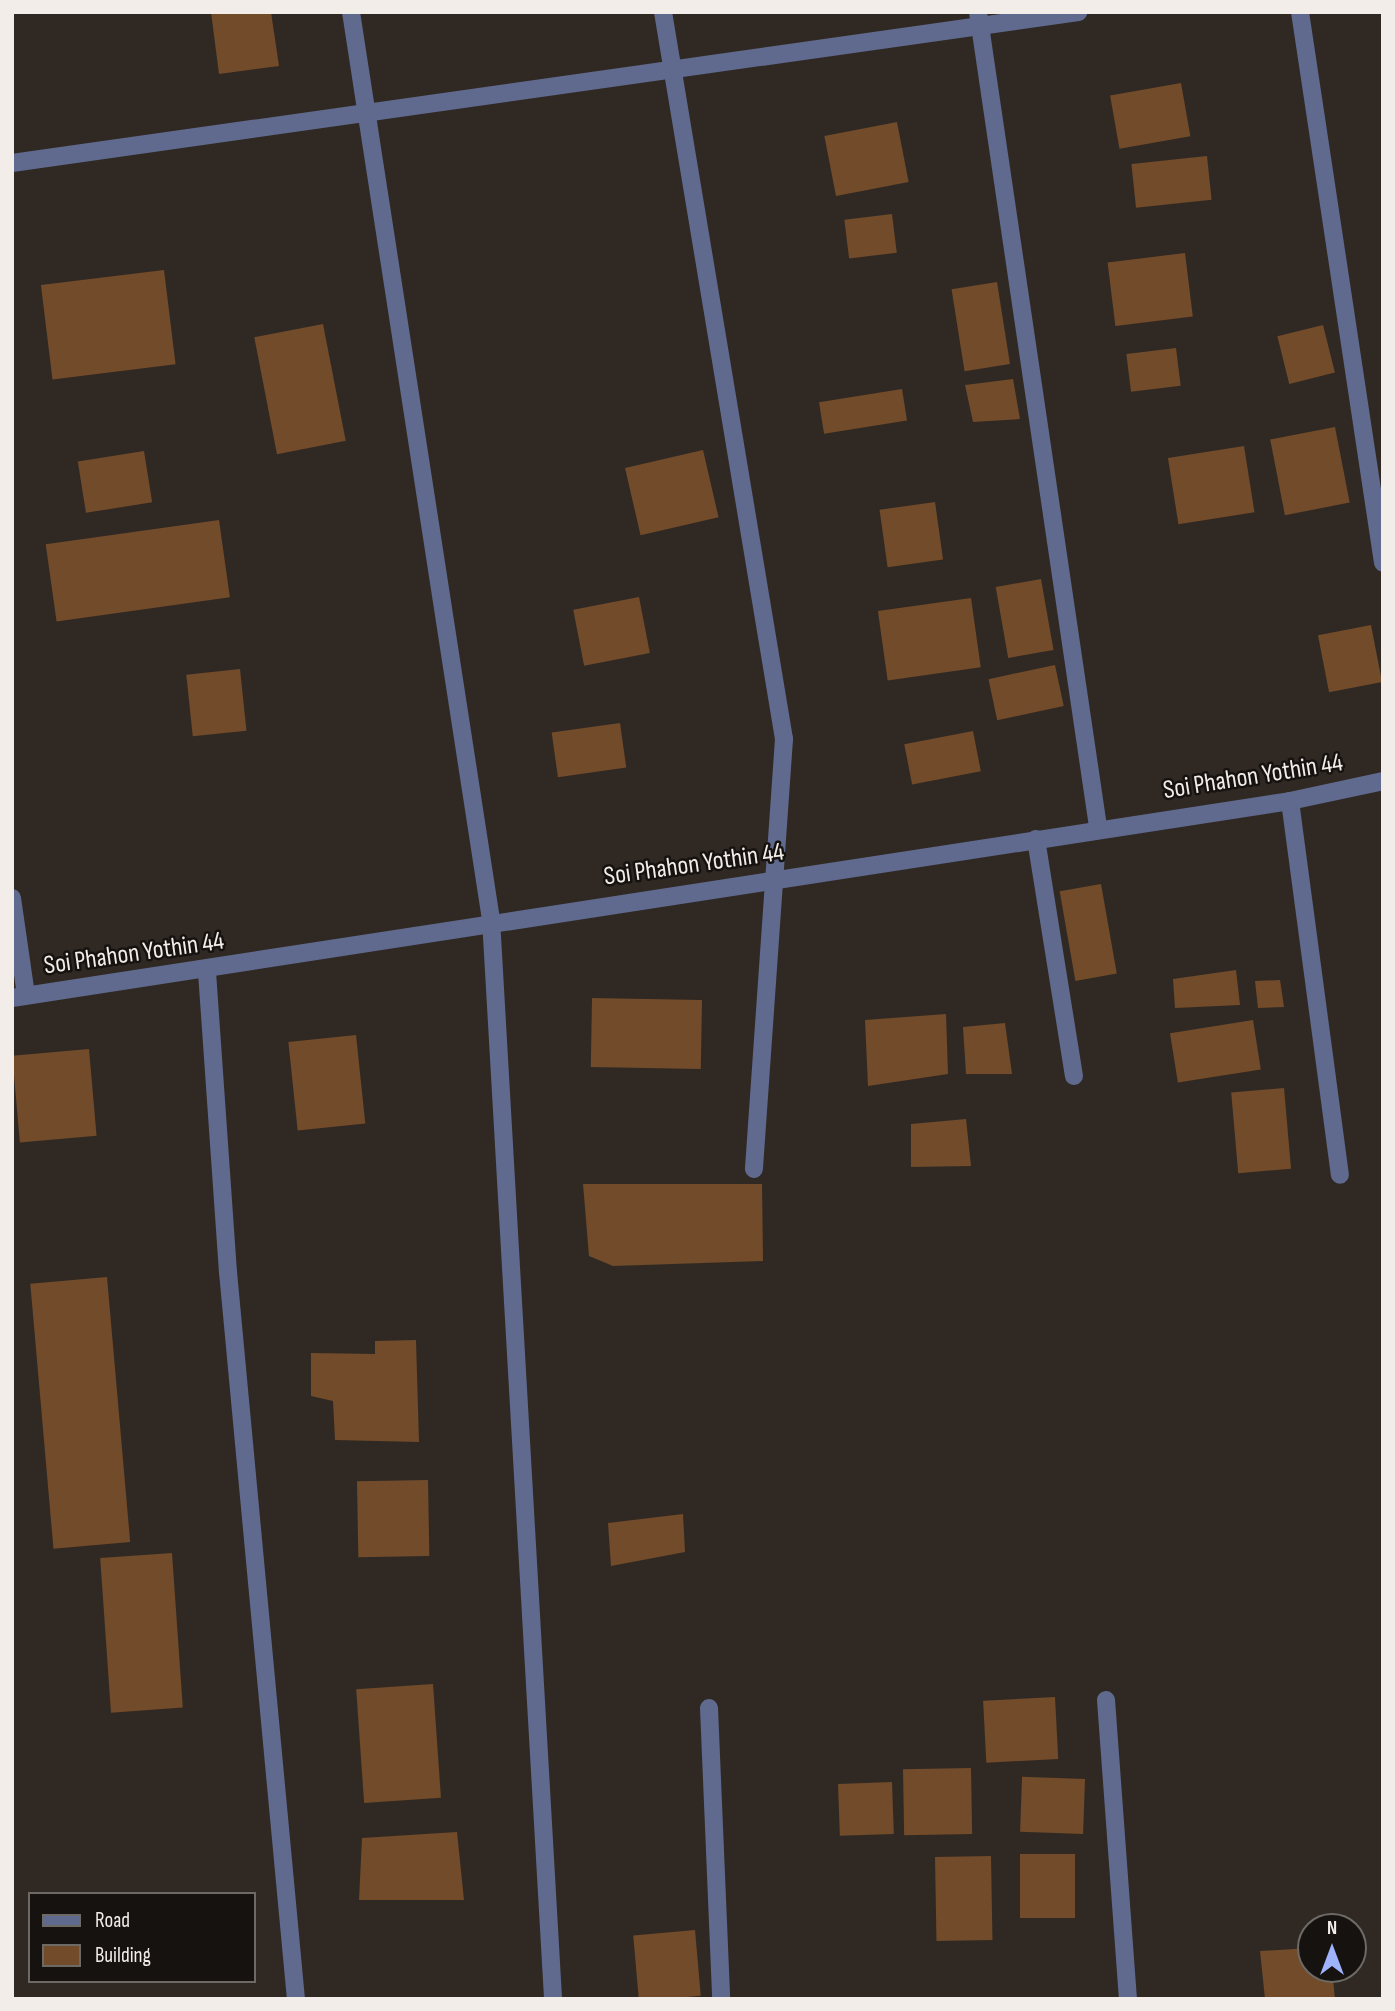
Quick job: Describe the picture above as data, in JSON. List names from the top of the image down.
{
  "streets": {
    "street": ["Soi Phahon Yothin 44"]
  },
  "legend": ["Road", "Building"],
  "north": "top"
}
